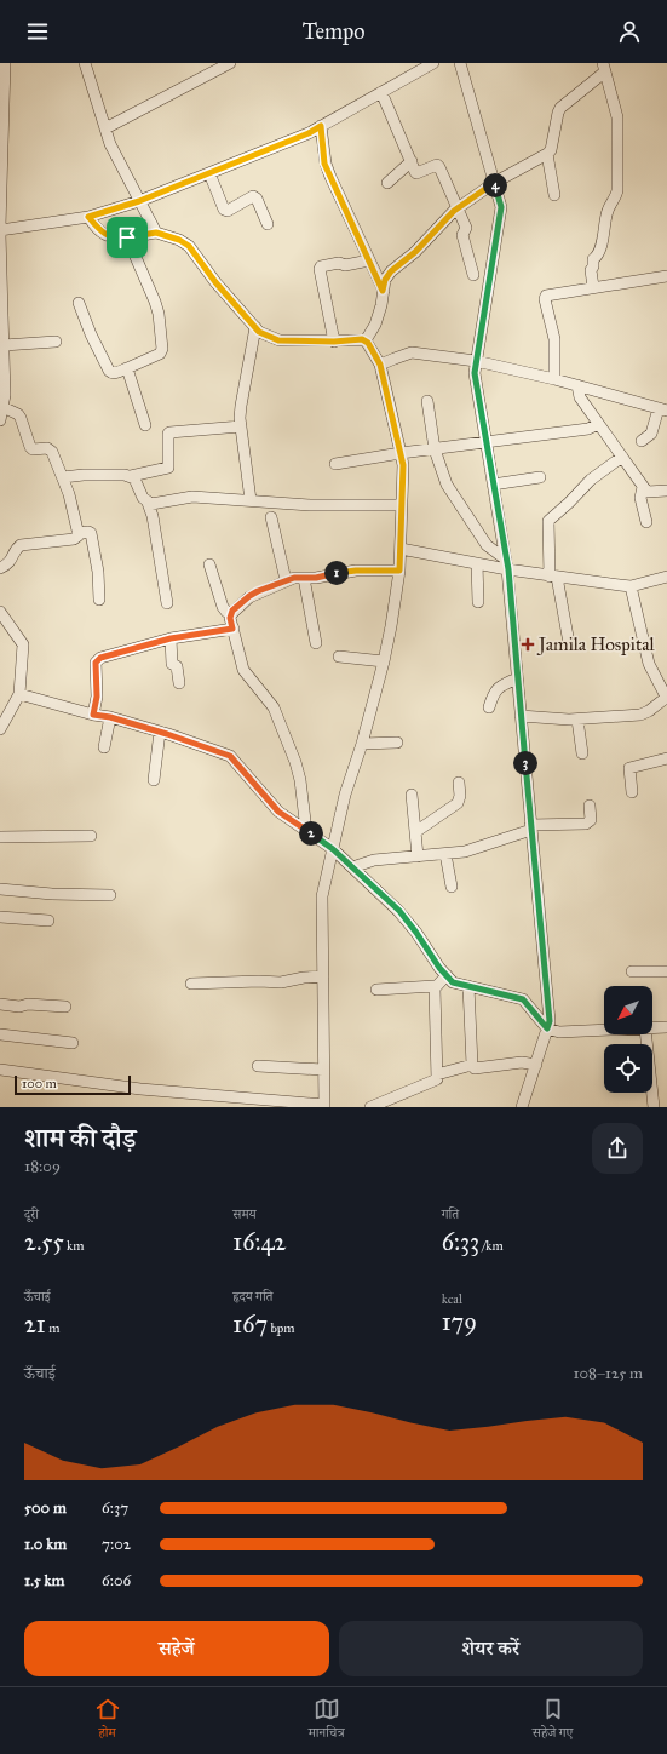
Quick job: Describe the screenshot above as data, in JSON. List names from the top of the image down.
{
  "places": {
    "health": ["Jamila Hospital"]
  },
  "scale_bar": "100 m",
  "north": "bottom left",
  "page": {
    "header": "Tempo",
    "pins": [
      "4",
      "1",
      "3",
      "2"
    ],
    "scale": "100 m",
    "heading": ["शाम की दौड़", "18:09"],
    "stats": [
      ["दूरी", "2.55 km"],
      ["समय", "16:42"],
      ["गति", "6:33 /km"],
      ["ऊँचाई", "21 m"],
      ["हृदय गति", "167 bpm"],
      ["kcal", "179"]
    ],
    "chart": ["ऊँचाई", "108–125 m"],
    "list": [
      {
        "name": "500 m",
        "note": "6:37"
      },
      {
        "name": "1.0 km",
        "note": "7:02"
      },
      {
        "name": "1.5 km",
        "note": "6:06"
      }
    ],
    "buttons": ["सहेजें", "शेयर करें"],
    "tabs": ["होम", "मानचित्र", "सहेजे गए"]
  }
}
